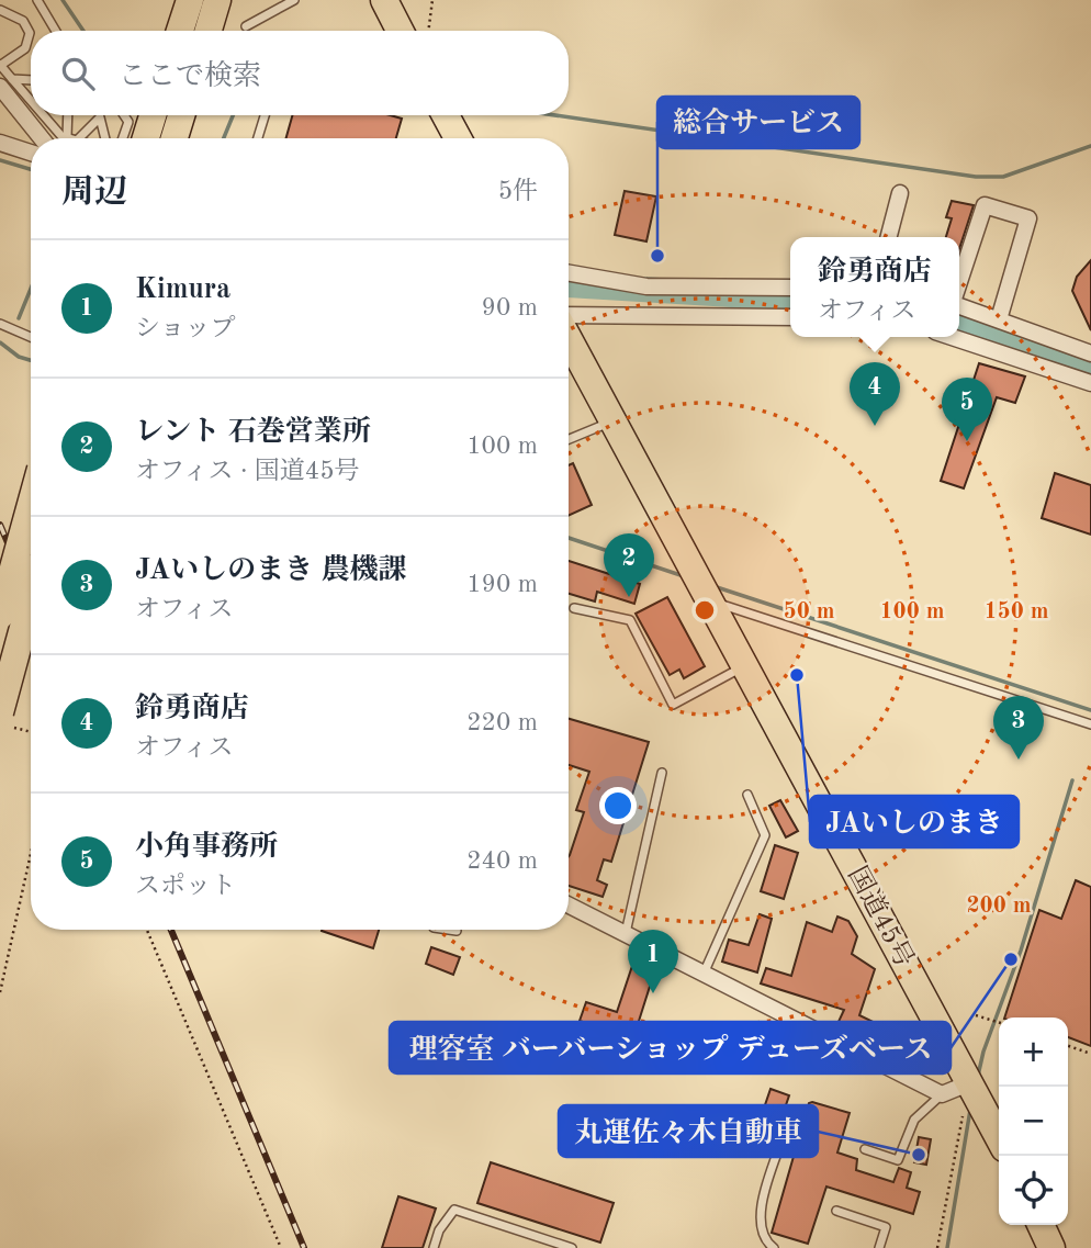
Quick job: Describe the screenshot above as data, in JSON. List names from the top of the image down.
{
  "streets": {
    "highway": ["国道45号"]
  },
  "places": [
    "総合サービス",
    "JAいしのまき",
    "理容室 バーバーショップ デューズベース",
    "丸運佐々木自動車"
  ],
  "page": {
    "search": "ここで検索",
    "heading": ["周辺", "5件"],
    "popup": ["鈴勇商店", "オフィス"],
    "list": [
      {
        "mark": "1",
        "name": "Kimura",
        "note": "ショップ",
        "value": "90 m"
      },
      {
        "mark": "2",
        "name": "レント 石巻営業所",
        "note": "オフィス · 国道45号",
        "value": "100 m"
      },
      {
        "mark": "3",
        "name": "JAいしのまき 農機課",
        "note": "オフィス",
        "value": "190 m"
      },
      {
        "mark": "4",
        "name": "鈴勇商店",
        "note": "オフィス",
        "value": "220 m"
      },
      {
        "mark": "5",
        "name": "小角事務所",
        "note": "スポット",
        "value": "240 m"
      }
    ],
    "pins": [
      "4",
      "5",
      "2",
      "3",
      "1"
    ],
    "map_buttons": ["+", "−"]
  },
  "rings": [
    "50 m",
    "100 m",
    "150 m",
    "200 m"
  ]
}
